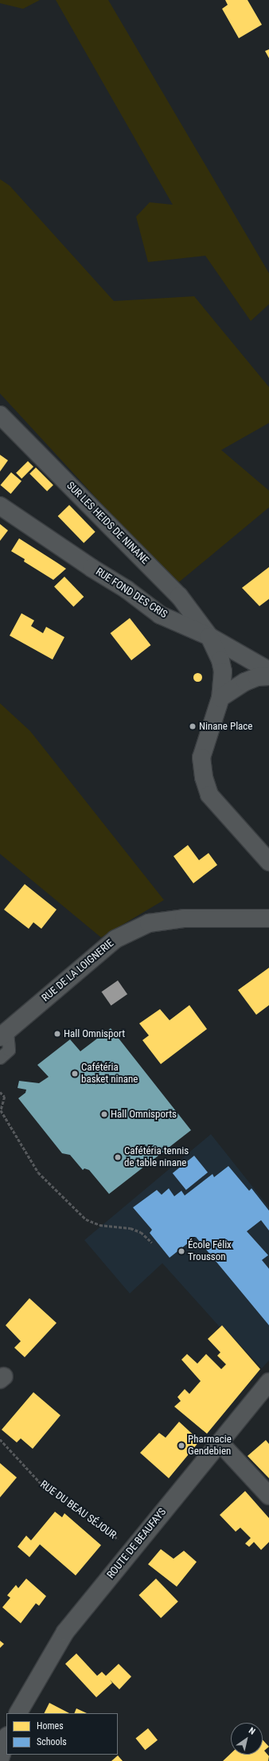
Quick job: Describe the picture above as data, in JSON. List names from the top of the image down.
{
  "streets": {
    "street": [
      "SUR LES HEIDS DE NINANE",
      "RUE FOND DES CRIS",
      "RUE DE LA LOIGNERIE",
      "ROUTE DE BEAUFAYS"
    ],
    "path": ["RUE DU BEAU SÉJOUR"]
  },
  "crossings": [
    ["SUR LES HEIDS DE NINANE", "RUE FOND DES CRIS"],
    ["RUE DU BEAU SÉJOUR", "ROUTE DE BEAUFAYS"]
  ],
  "places": [
    "Ninane Place",
    "Hall Omnisport",
    "Cafétéria basket ninane",
    "Hall Omnisports",
    "Cafétéria tennis de table ninane",
    "École Félix Trousson",
    "Pharmacie Gendebien"
  ],
  "legend": ["Homes", "Schools"],
  "north": "top right"
}
